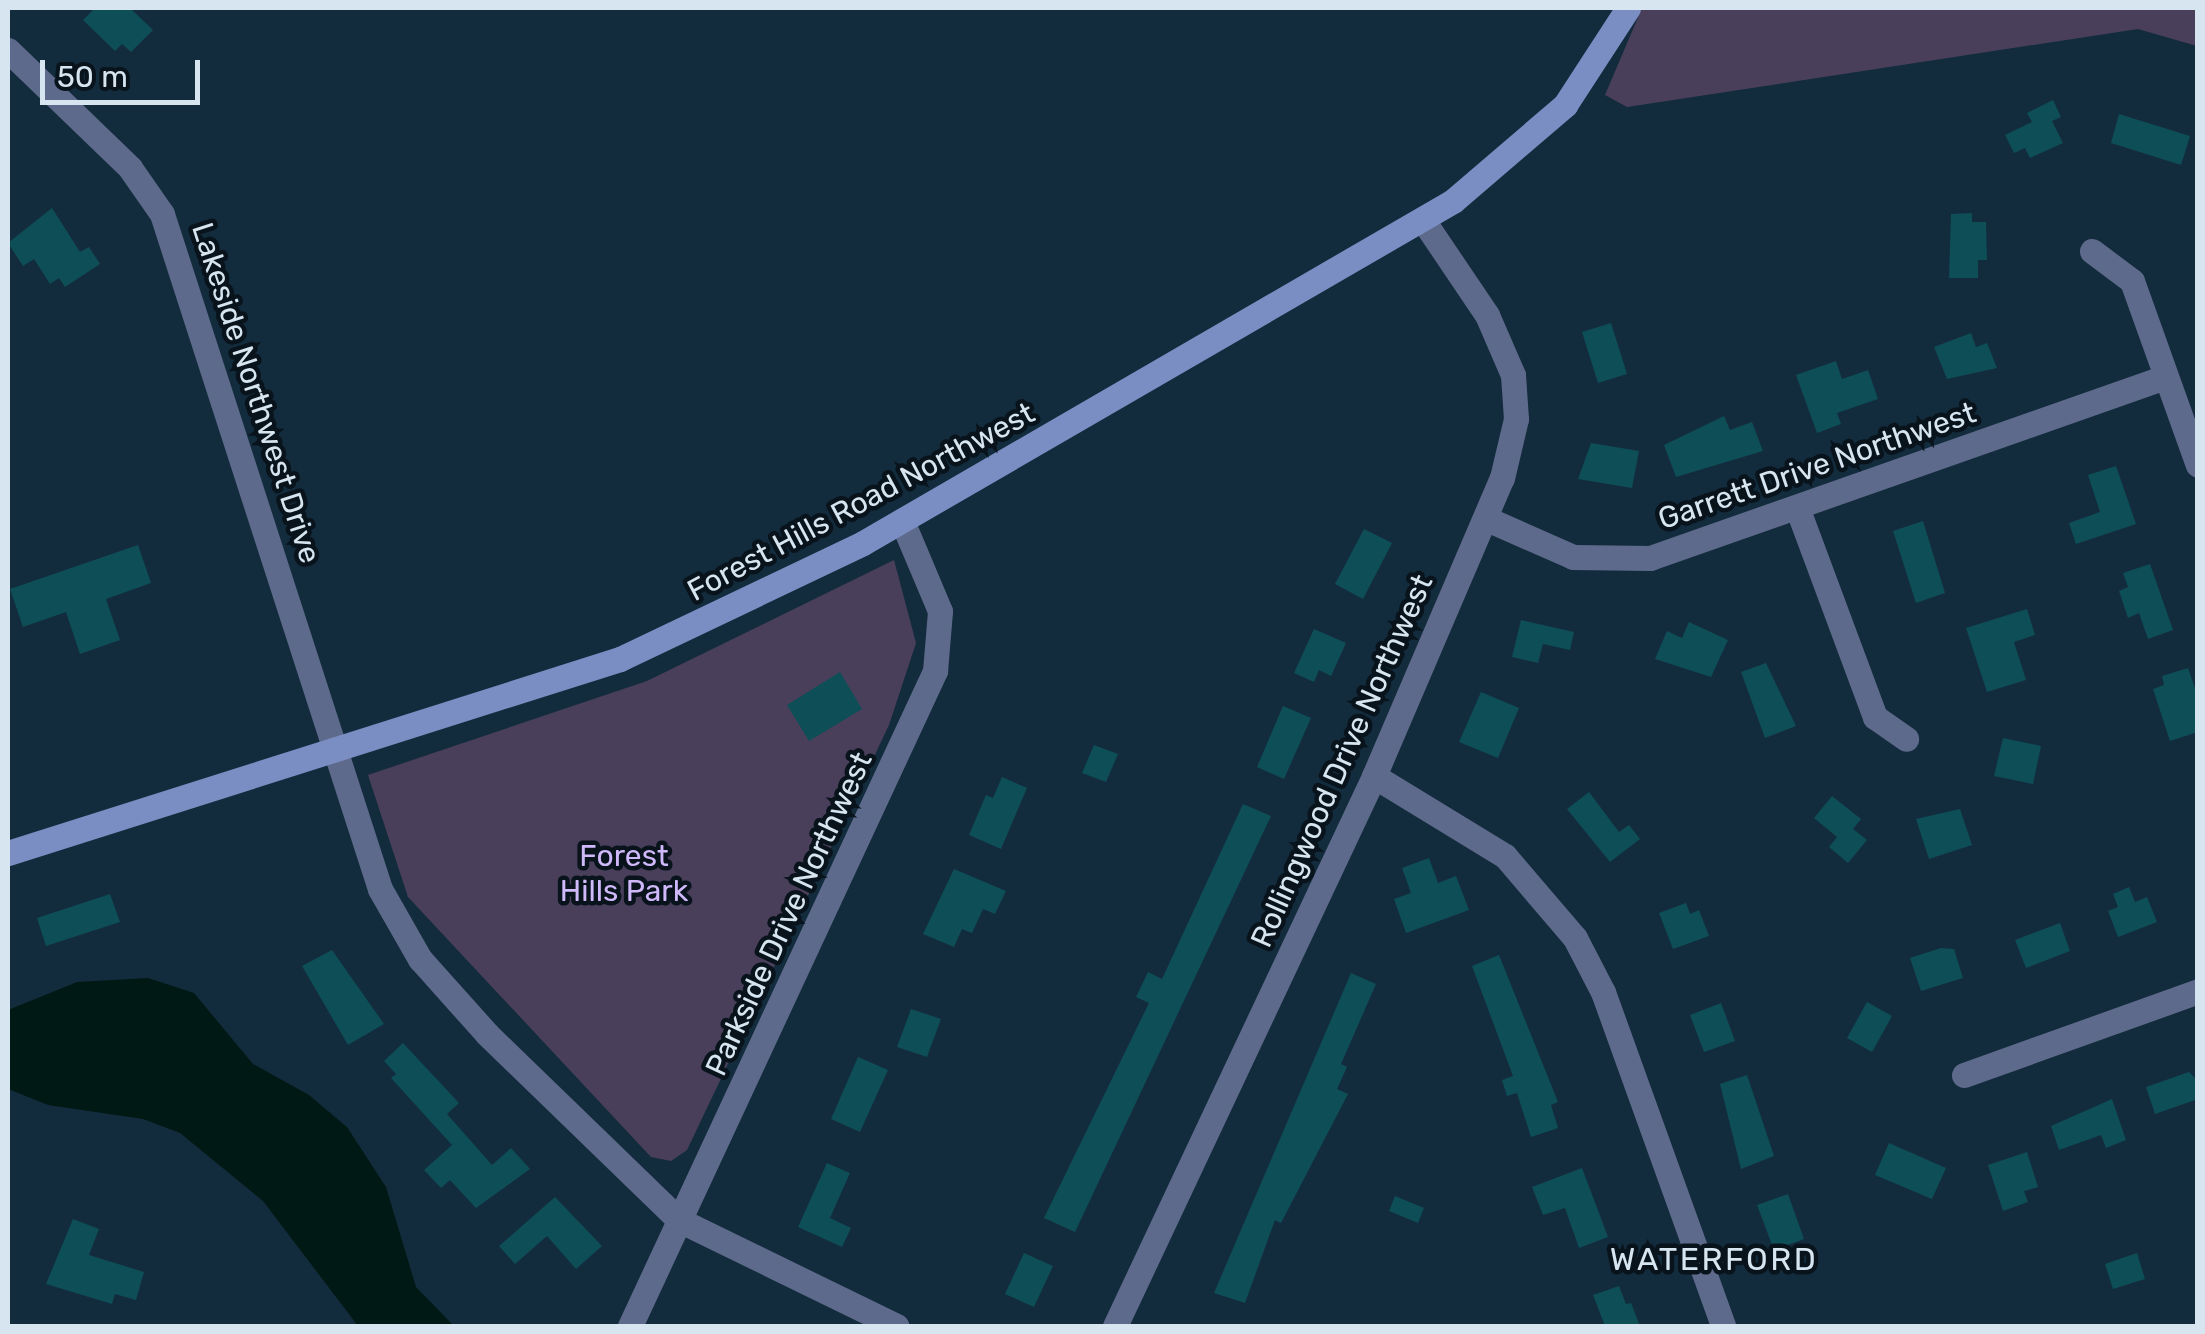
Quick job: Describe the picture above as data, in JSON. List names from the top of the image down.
{
  "streets": {
    "main road": ["Forest Hills Road Northwest"],
    "street": [
      "Lakeside Northwest Drive",
      "Garrett Drive Northwest",
      "Rollingwood Drive Northwest",
      "Parkside Drive Northwest"
    ]
  },
  "crossings": [
    ["Lakeside Northwest Drive", "Forest Hills Road Northwest"],
    ["Lakeside Northwest Drive", "Parkside Drive Northwest"],
    ["Garrett Drive Northwest", "Rollingwood Drive Northwest"],
    ["Forest Hills Road Northwest", "Rollingwood Drive Northwest"],
    ["Forest Hills Road Northwest", "Parkside Drive Northwest"]
  ],
  "districts": ["WATERFORD"],
  "parks": ["Forest Hills Park"],
  "scale_bar": "50 m"
}
